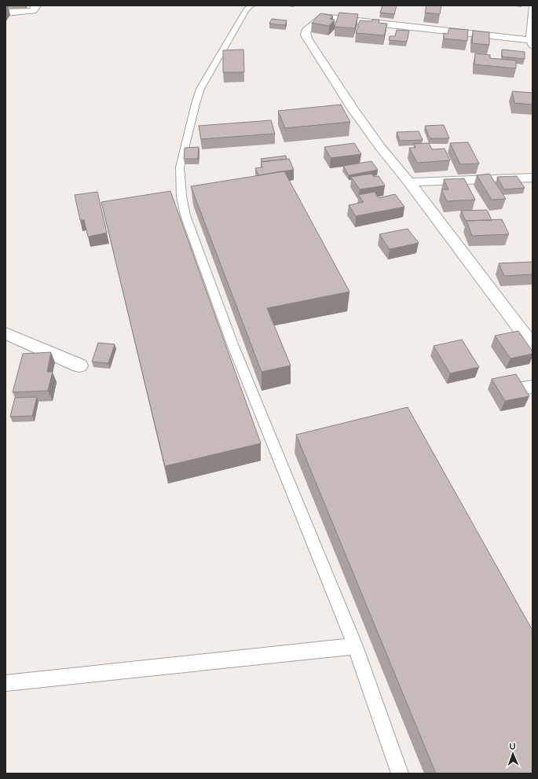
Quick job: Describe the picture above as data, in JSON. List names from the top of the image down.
{
  "north": "top"
}
